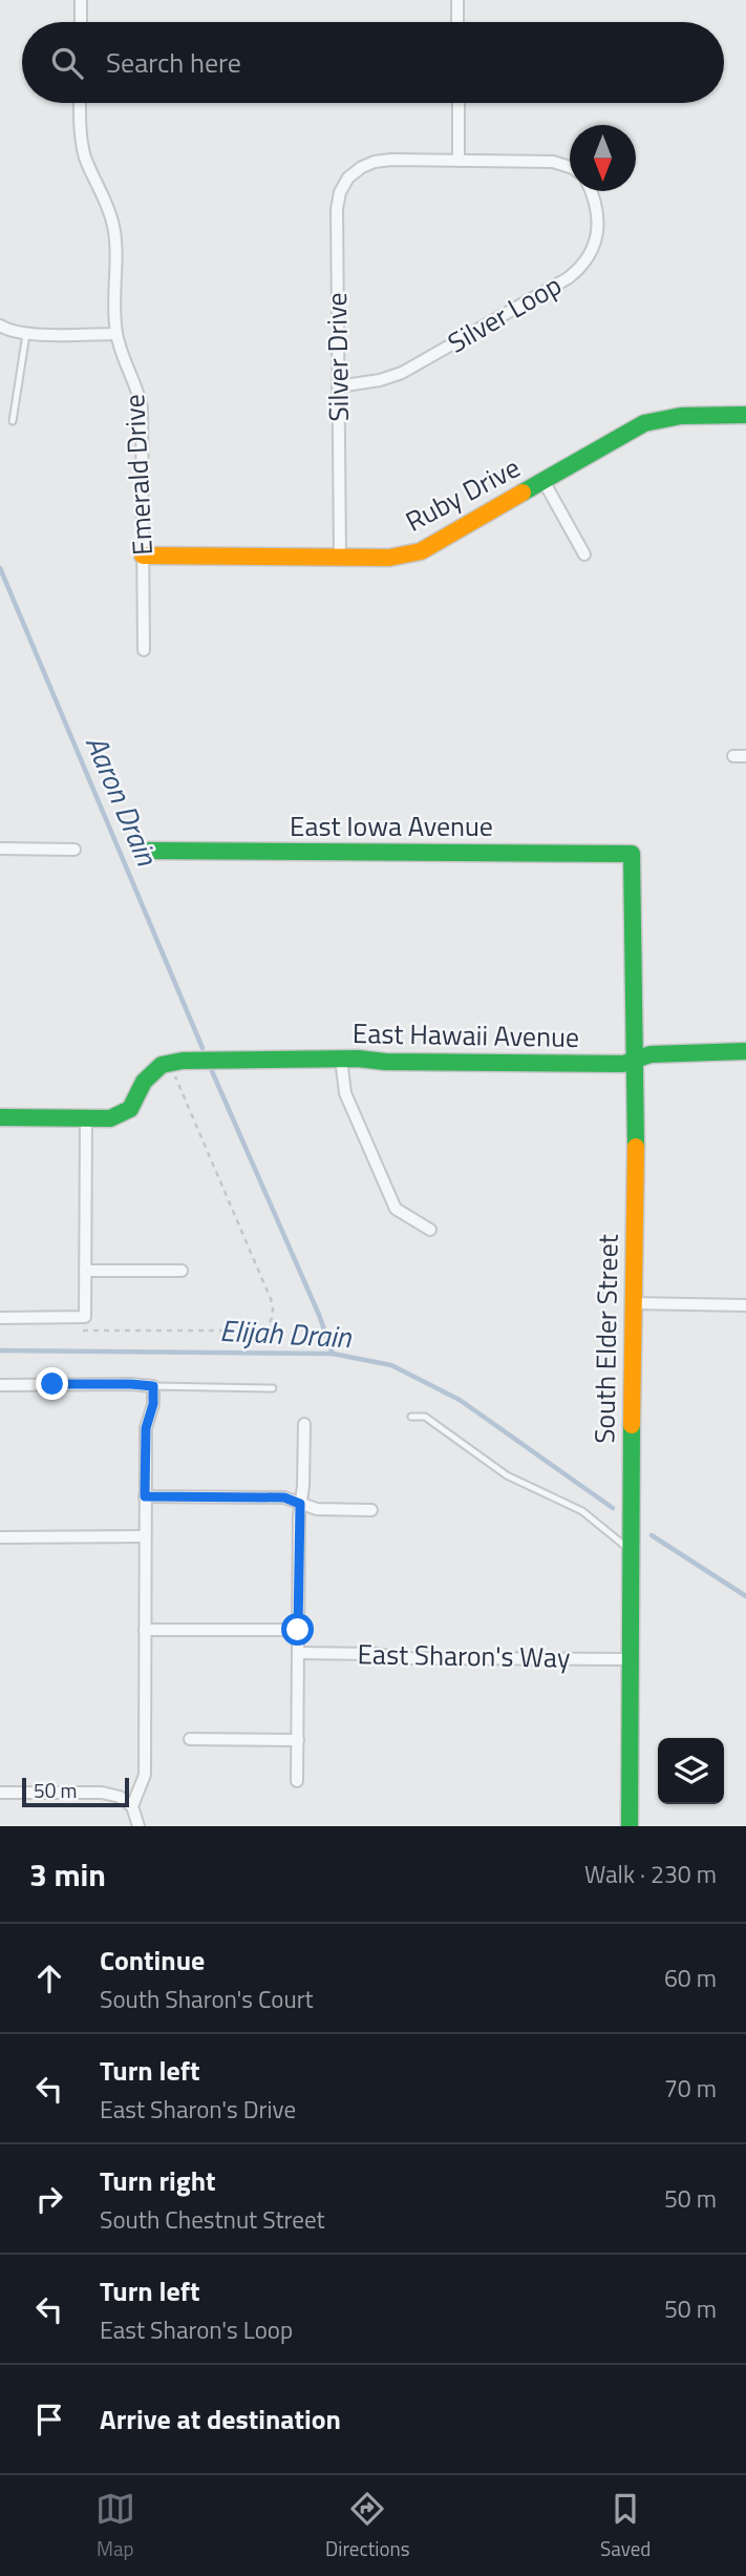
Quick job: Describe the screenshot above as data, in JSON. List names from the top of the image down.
{
  "streets": {
    "street": [
      "Silver Loop",
      "Silver Drive",
      "Emerald Drive",
      "Ruby Drive",
      "East Iowa Avenue",
      "East Hawaii Avenue",
      "South Elder Street",
      "East Sharon's Way"
    ]
  },
  "crossings": [
    ["Silver Loop", "Silver Drive"],
    ["Silver Drive", "Ruby Drive"],
    ["Emerald Drive", "Ruby Drive"],
    ["East Iowa Avenue", "South Elder Street"],
    ["East Hawaii Avenue", "South Elder Street"],
    ["South Elder Street", "East Sharon's Way"]
  ],
  "water": ["Aaron Drain", "Elijah Drain"],
  "scale_bar": "50 m",
  "north": "bottom",
  "page": {
    "search": "Search here",
    "scale": "50 m",
    "heading": ["3 min", "Walk · 230 m"],
    "list": [
      ["Continue", "South Sharon's Court", "60 m"],
      ["Turn left", "East Sharon's Drive", "70 m"],
      ["Turn right", "South Chestnut Street", "50 m"],
      ["Turn left", "East Sharon's Loop", "50 m"],
      "Arrive at destination"
    ],
    "nav": ["Map", "Directions", "Saved"]
  }
}
